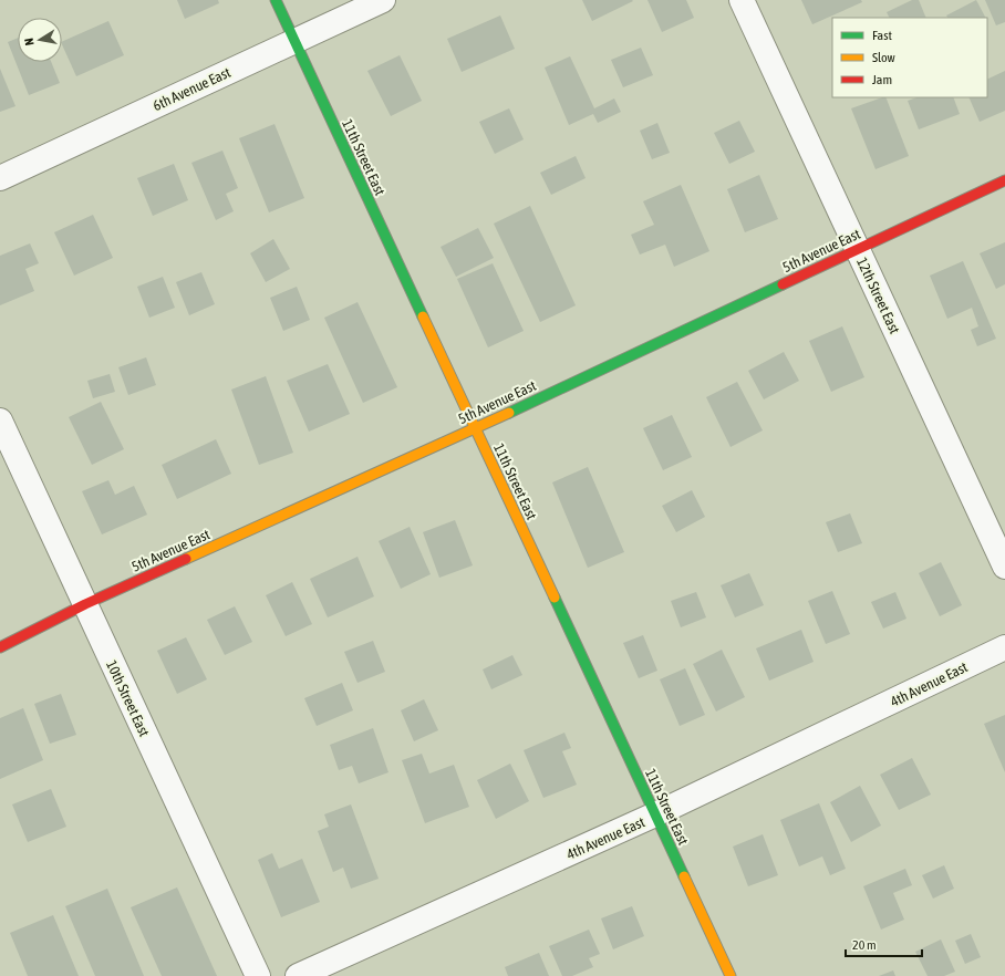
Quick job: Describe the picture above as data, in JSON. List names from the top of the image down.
{
  "streets": {
    "street": [
      "6th Avenue East",
      "11th Street East",
      "5th Avenue East",
      "12th Street East",
      "4th Avenue East",
      "10th Street East"
    ]
  },
  "crossings": [
    ["6th Avenue East", "11th Street East"],
    ["11th Street East", "5th Avenue East"],
    ["11th Street East", "4th Avenue East"],
    ["5th Avenue East", "12th Street East"],
    ["5th Avenue East", "10th Street East"]
  ],
  "legend": ["Fast", "Slow", "Jam"],
  "scale_bar": "20 m",
  "north": "left"
}
